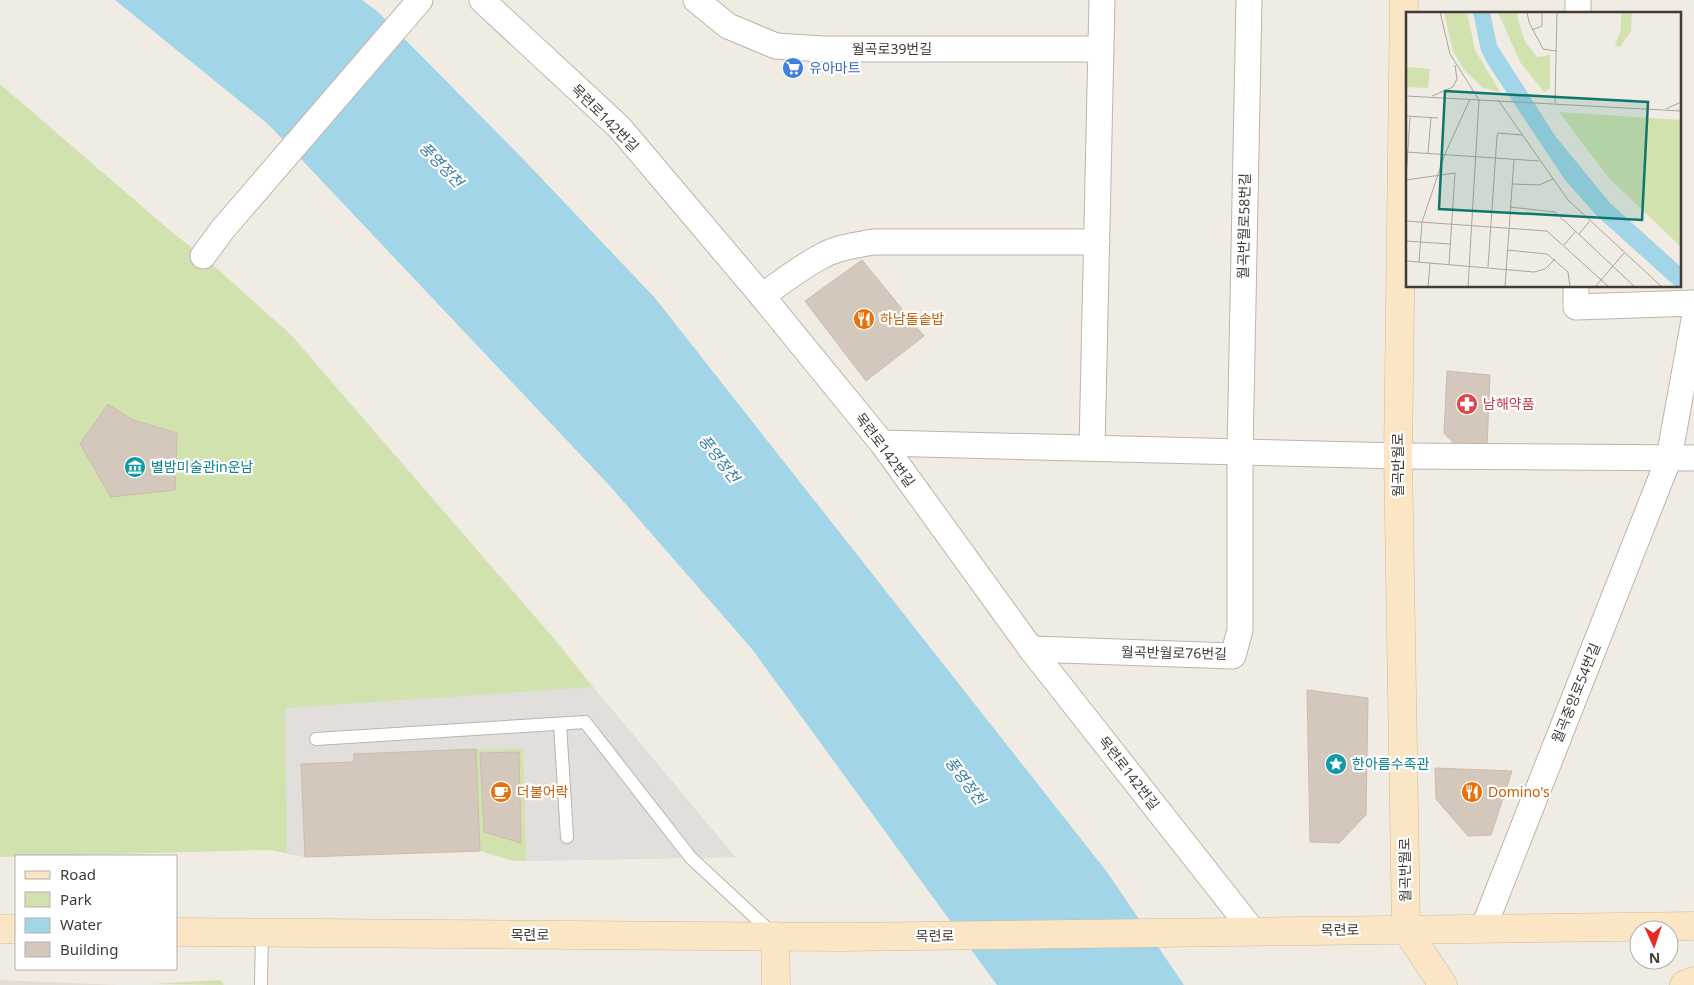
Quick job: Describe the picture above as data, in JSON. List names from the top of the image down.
{
  "streets": {
    "main road": ["월곡반월로", "목련로"],
    "street": [
      "월곡로39번길",
      "목련로142번길",
      "월곡반월로58번길",
      "월곡반월로76번길",
      "월곡중앙로54번길"
    ]
  },
  "crossings": [
    ["목련로142번길", "월곡반월로76번길"],
    ["목련로142번길", "목련로"],
    ["월곡반월로58번길", "월곡반월로76번길"],
    ["월곡반월로", "목련로"],
    ["월곡중앙로54번길", "목련로"]
  ],
  "water": ["풍영정천"],
  "places": {
    "supermarket": ["유아마트"],
    "restaurant": ["하남돌솥밥", "Domino's"],
    "pharmacy": ["남해약품"],
    "museum": ["별밤미술관in운남"],
    "place": ["한아름수족관"],
    "cafe": ["더불어락"]
  },
  "legend": [
    "Road",
    "Park",
    "Water",
    "Building"
  ],
  "north": "bottom"
}
